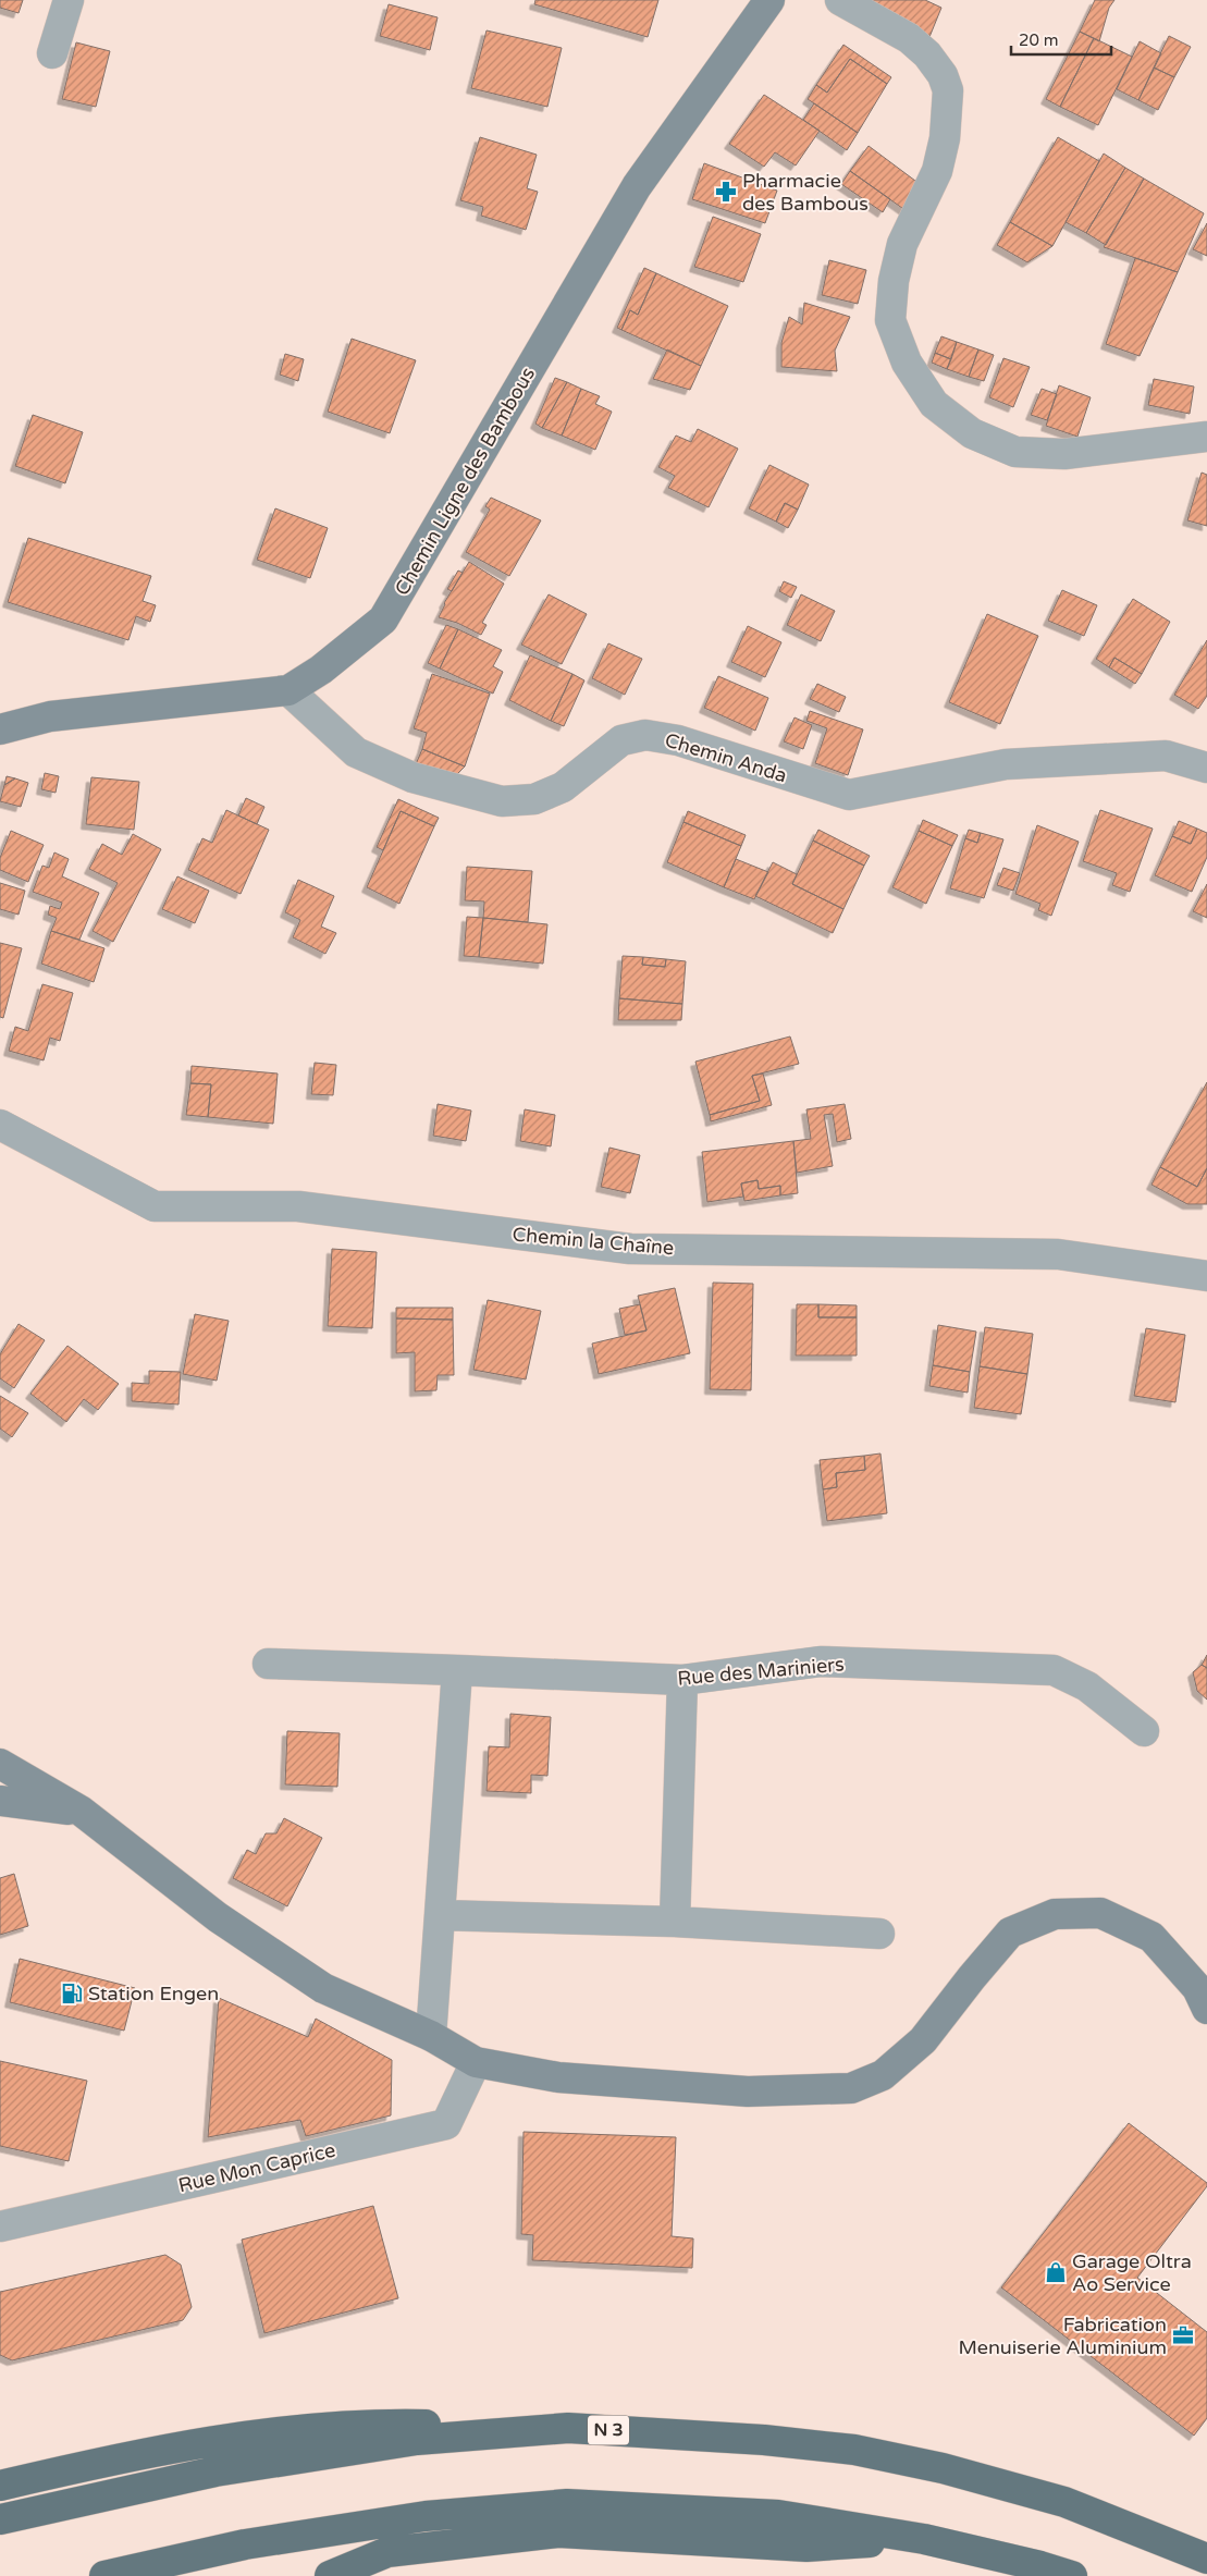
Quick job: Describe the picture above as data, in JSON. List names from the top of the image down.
{
  "streets": {
    "highway": ["N 3"],
    "main road": ["Chemin Ligne des Bambous"],
    "street": [
      "Chemin Anda",
      "Chemin la Chaîne",
      "Rue des Mariniers",
      "Rue Mon Caprice"
    ]
  },
  "crossings": [
    ["Chemin Ligne des Bambous", "Chemin Anda"]
  ],
  "places": {
    "pharmacy": ["Pharmacie des Bambous"],
    "fuel station": ["Station Engen"],
    "shop": ["Garage Oltra Ao Service"],
    "office": ["Fabrication Menuiserie Aluminium"]
  },
  "scale_bar": "20 m"
}
